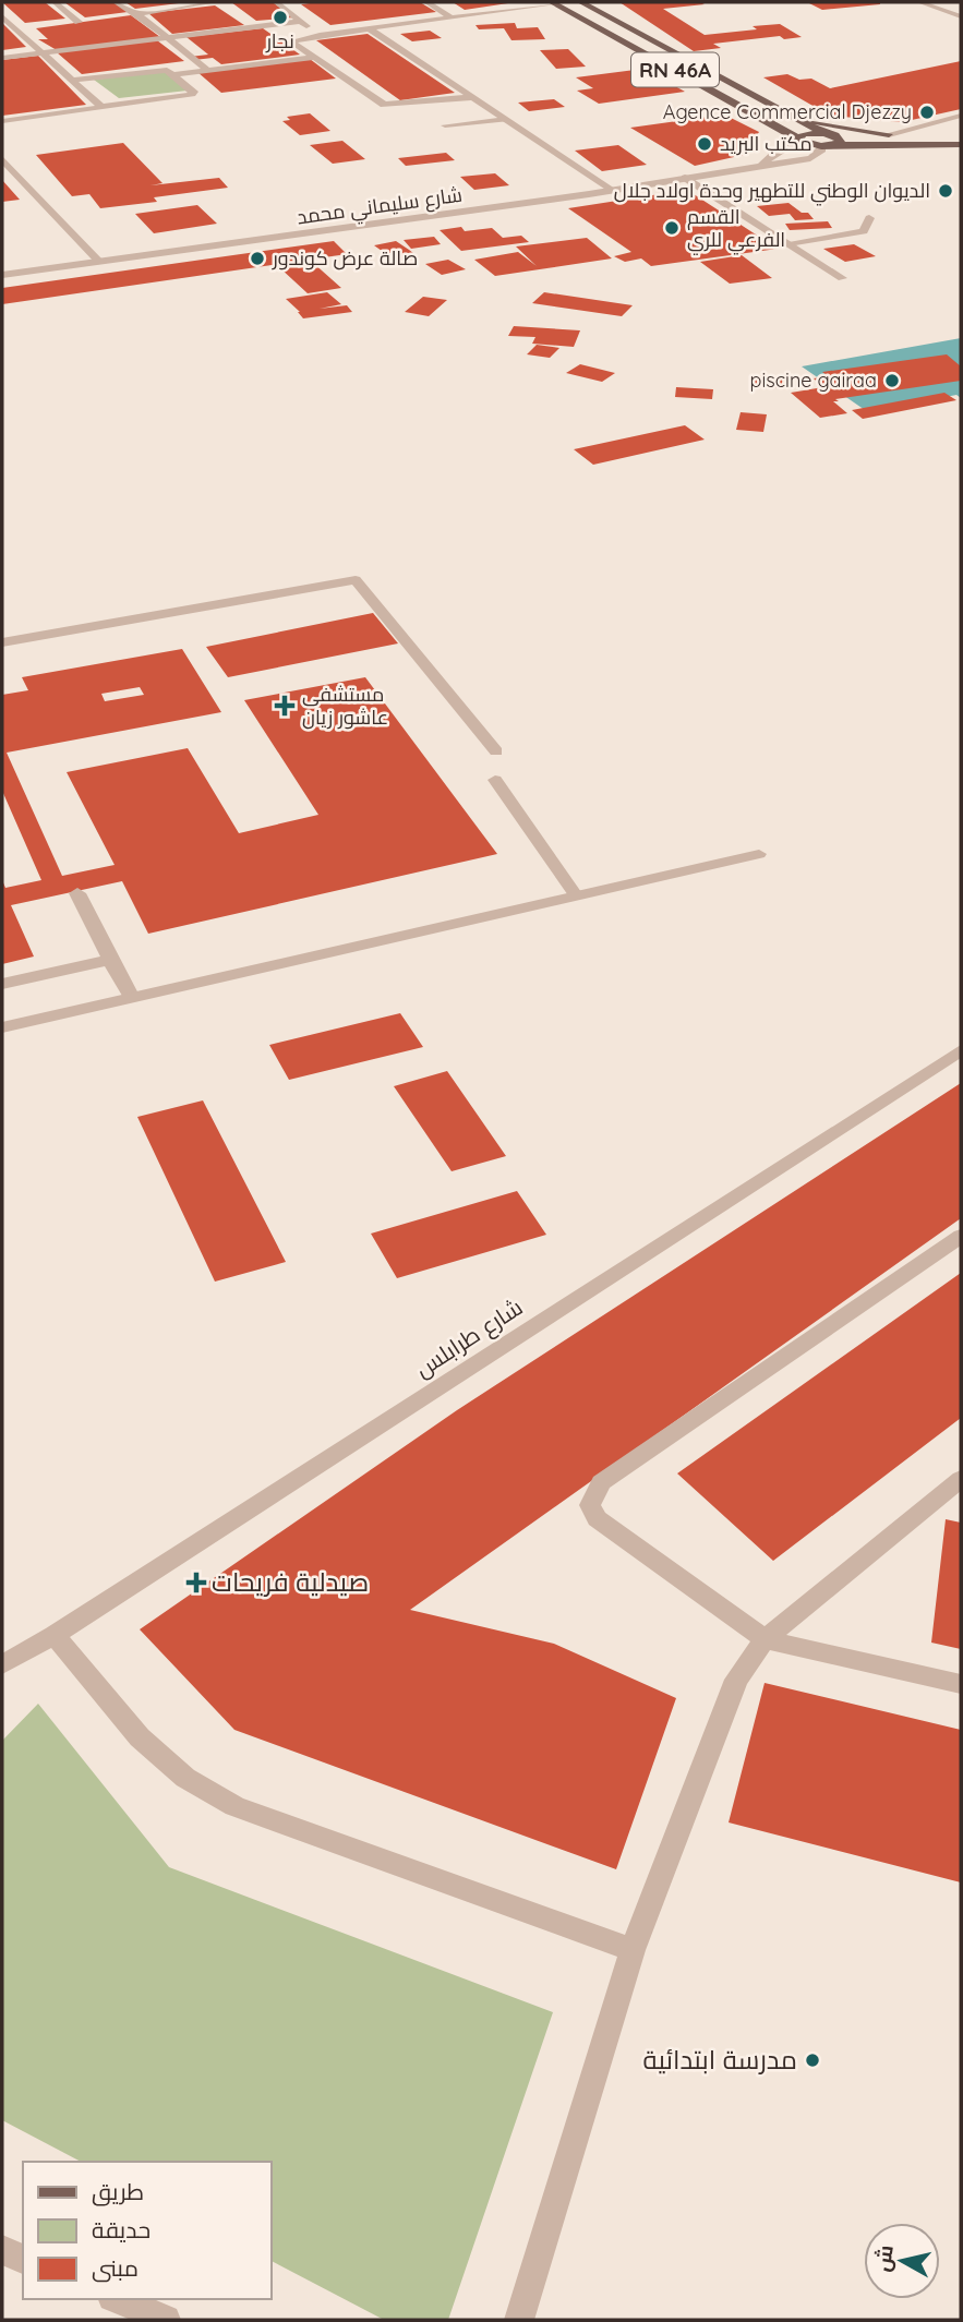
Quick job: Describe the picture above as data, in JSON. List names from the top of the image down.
{
  "streets": {
    "main road": ["RN 46A"],
    "street": ["شارع سليماني محمد", "شارع طرابلس"]
  },
  "places": {
    "other": [
      "نجار",
      "Agence Commercial Djezzy",
      "مكتب البريد",
      "الديوان الوطني للتطهير وحدة اولاد جلال",
      "القسم الفرعي للري",
      "صالة عرض كوندور",
      "piscine gairaa",
      "مدرسة ابتدائية"
    ],
    "health": ["مستشفى عاشور زيان", "صيدلية فريحات"]
  },
  "legend": ["طريق", "حديقة", "مبنى"],
  "north": "left"
}
